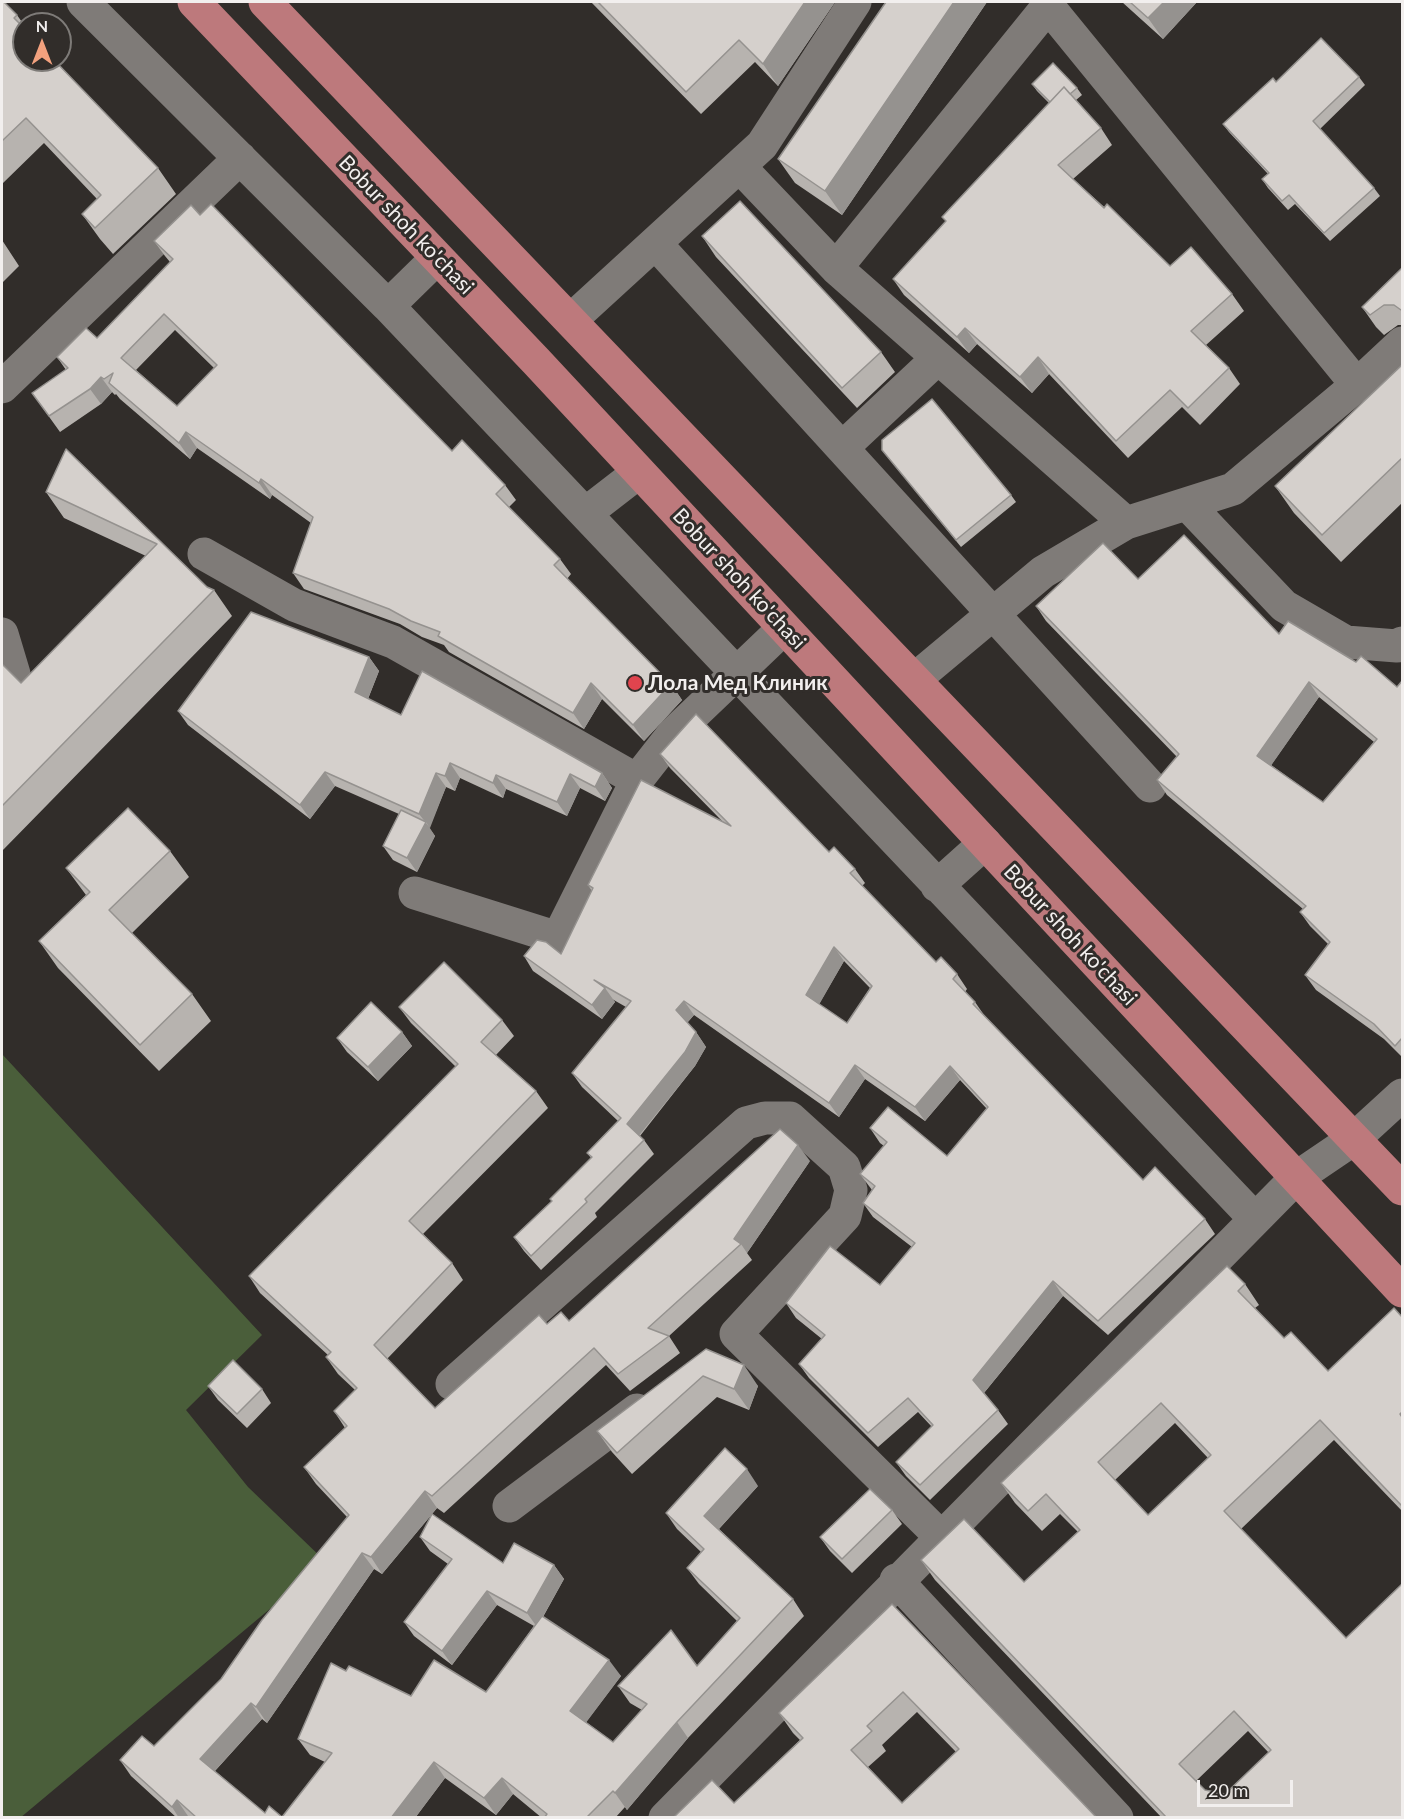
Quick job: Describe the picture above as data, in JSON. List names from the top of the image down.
{
  "streets": {
    "main road": ["Bobur shoh ko'chasi"]
  },
  "places": ["Лола Мед Клиник"],
  "scale_bar": "20 m",
  "north": "top"
}
